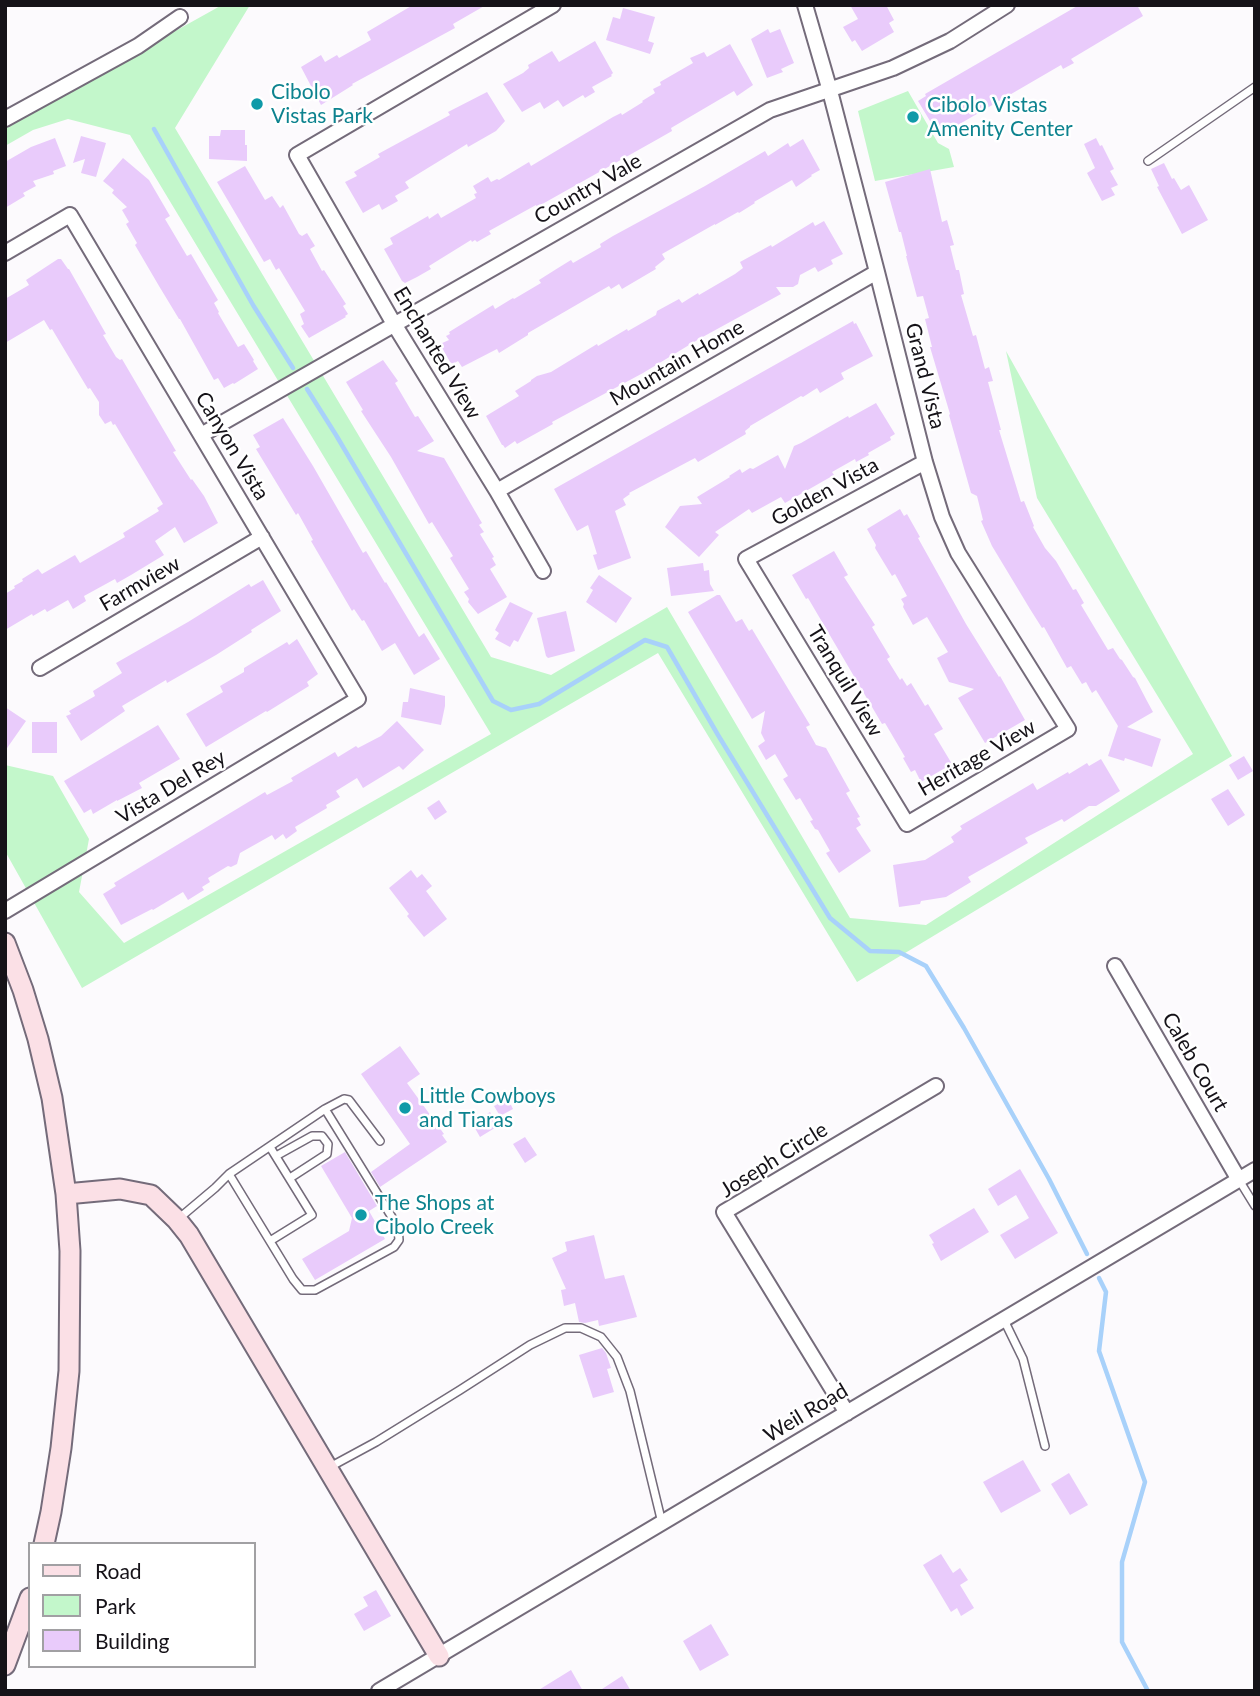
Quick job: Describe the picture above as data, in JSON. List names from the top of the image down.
{
  "streets": {
    "street": [
      "Country Vale",
      "Enchanted View",
      "Mountain Home",
      "Grand Vista",
      "Canyon Vista",
      "Golden Vista",
      "Farmview",
      "Tranquil View",
      "Heritage View",
      "Vista Del Rey",
      "Caleb Court",
      "Joseph Circle",
      "Weil Road"
    ]
  },
  "crossings": [
    ["Country Vale", "Enchanted View"],
    ["Country Vale", "Grand Vista"],
    ["Country Vale", "Canyon Vista"],
    ["Enchanted View", "Mountain Home"],
    ["Mountain Home", "Grand Vista"],
    ["Grand Vista", "Golden Vista"],
    ["Grand Vista", "Heritage View"],
    ["Canyon Vista", "Farmview"],
    ["Canyon Vista", "Vista Del Rey"],
    ["Golden Vista", "Tranquil View"],
    ["Tranquil View", "Heritage View"],
    ["Caleb Court", "Weil Road"],
    ["Joseph Circle", "Weil Road"]
  ],
  "places": [
    "Cibolo Vistas Park",
    "Cibolo Vistas Amenity Center",
    "Little Cowboys and Tiaras",
    "The Shops at Cibolo Creek"
  ],
  "legend": ["Road", "Park", "Building"]
}
